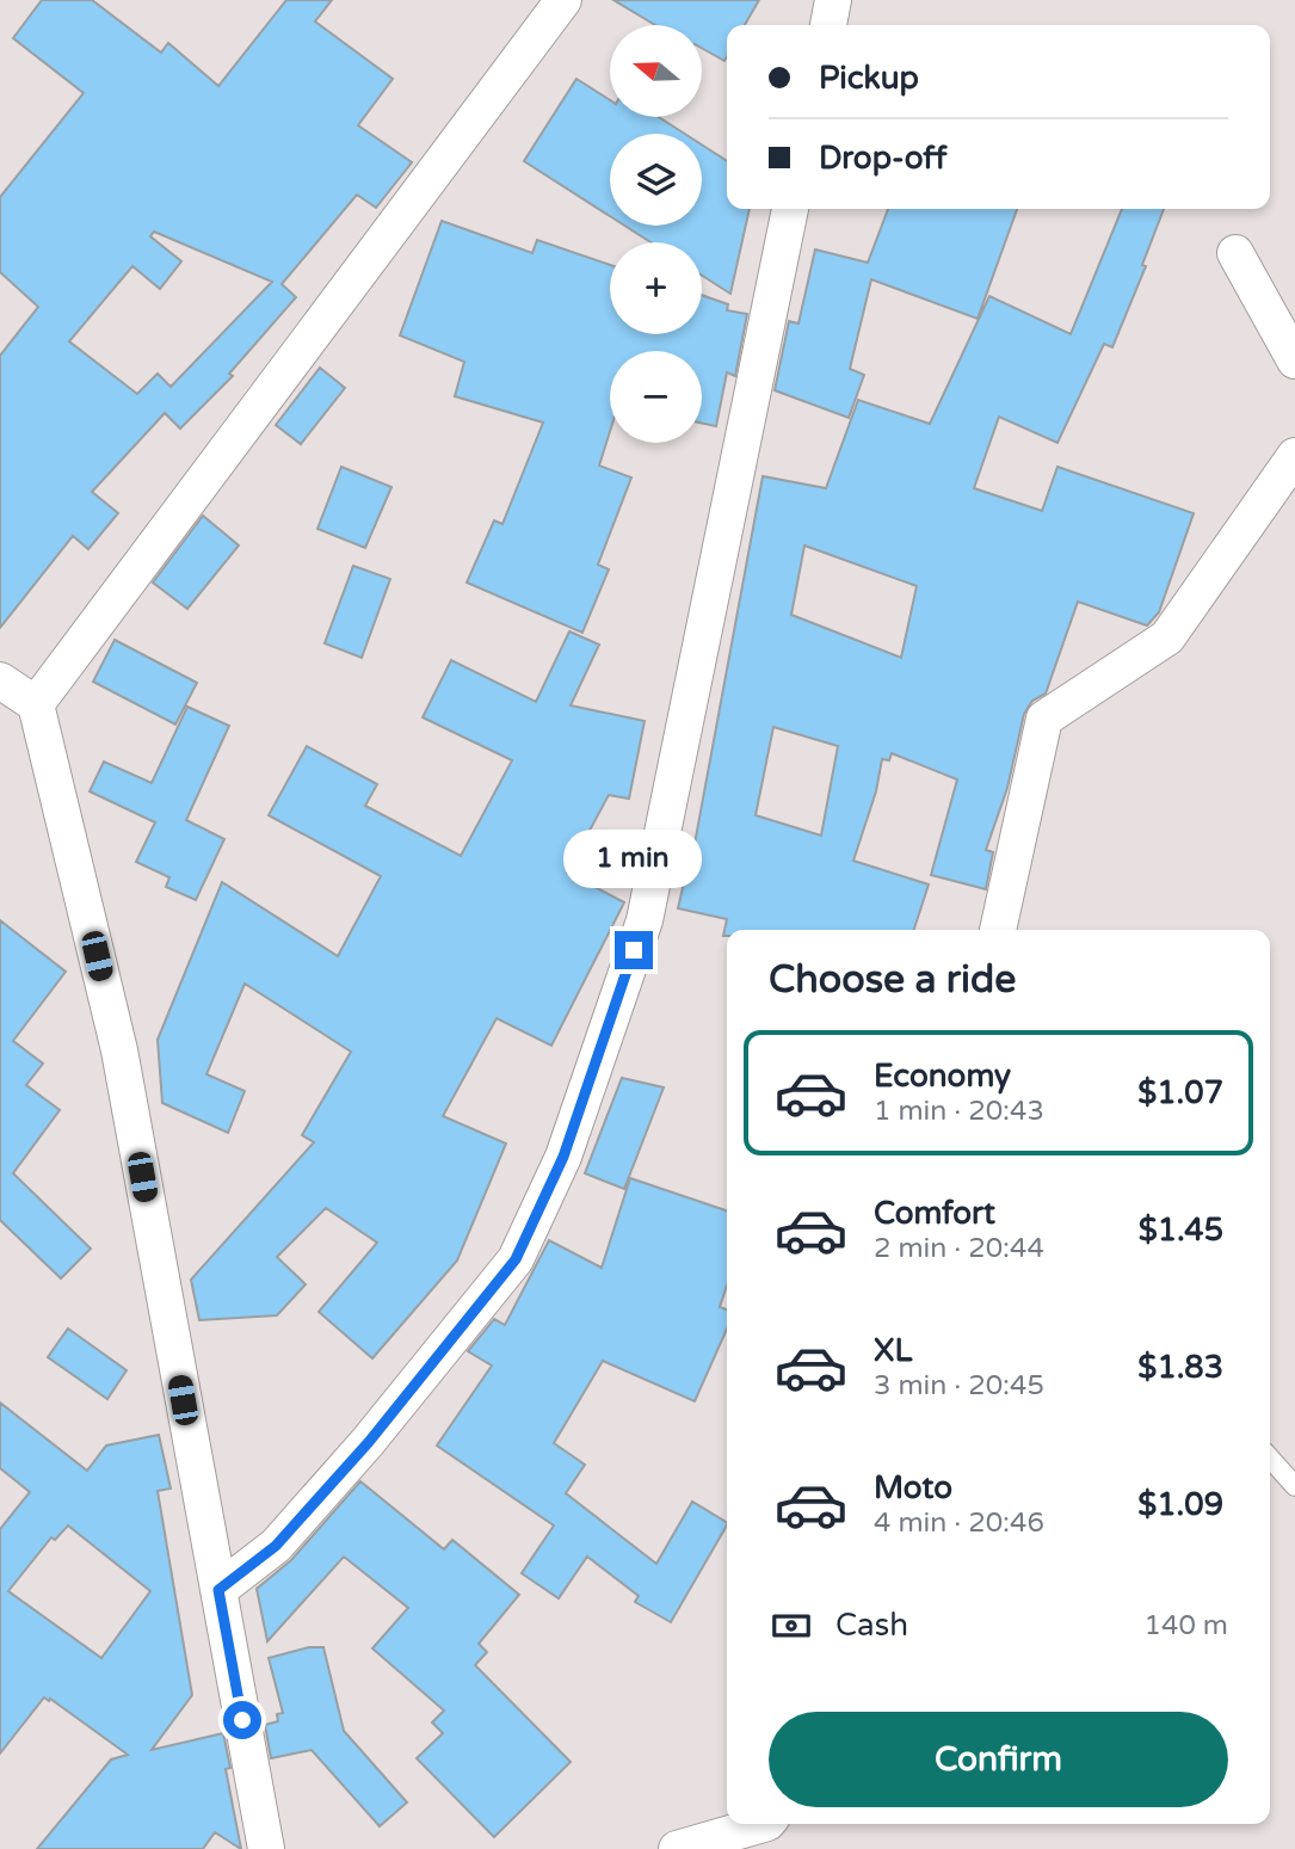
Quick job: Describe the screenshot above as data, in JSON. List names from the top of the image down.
{
  "north": "left",
  "page": {
    "map_buttons": ["+", "−"],
    "banner": ["Pickup", "Drop-off"],
    "bubble": "1 min",
    "heading": "Choose a ride",
    "list": [
      {
        "name": "Economy",
        "note": "1 min · 20:43",
        "value": "$1.07"
      },
      {
        "name": "Comfort",
        "note": "2 min · 20:44",
        "value": "$1.45"
      },
      {
        "name": "XL",
        "note": "3 min · 20:45",
        "value": "$1.83"
      },
      {
        "name": "Moto",
        "note": "4 min · 20:46",
        "value": "$1.09"
      }
    ],
    "pay": ["Cash", "140 m"],
    "buttons": "Confirm"
  }
}
